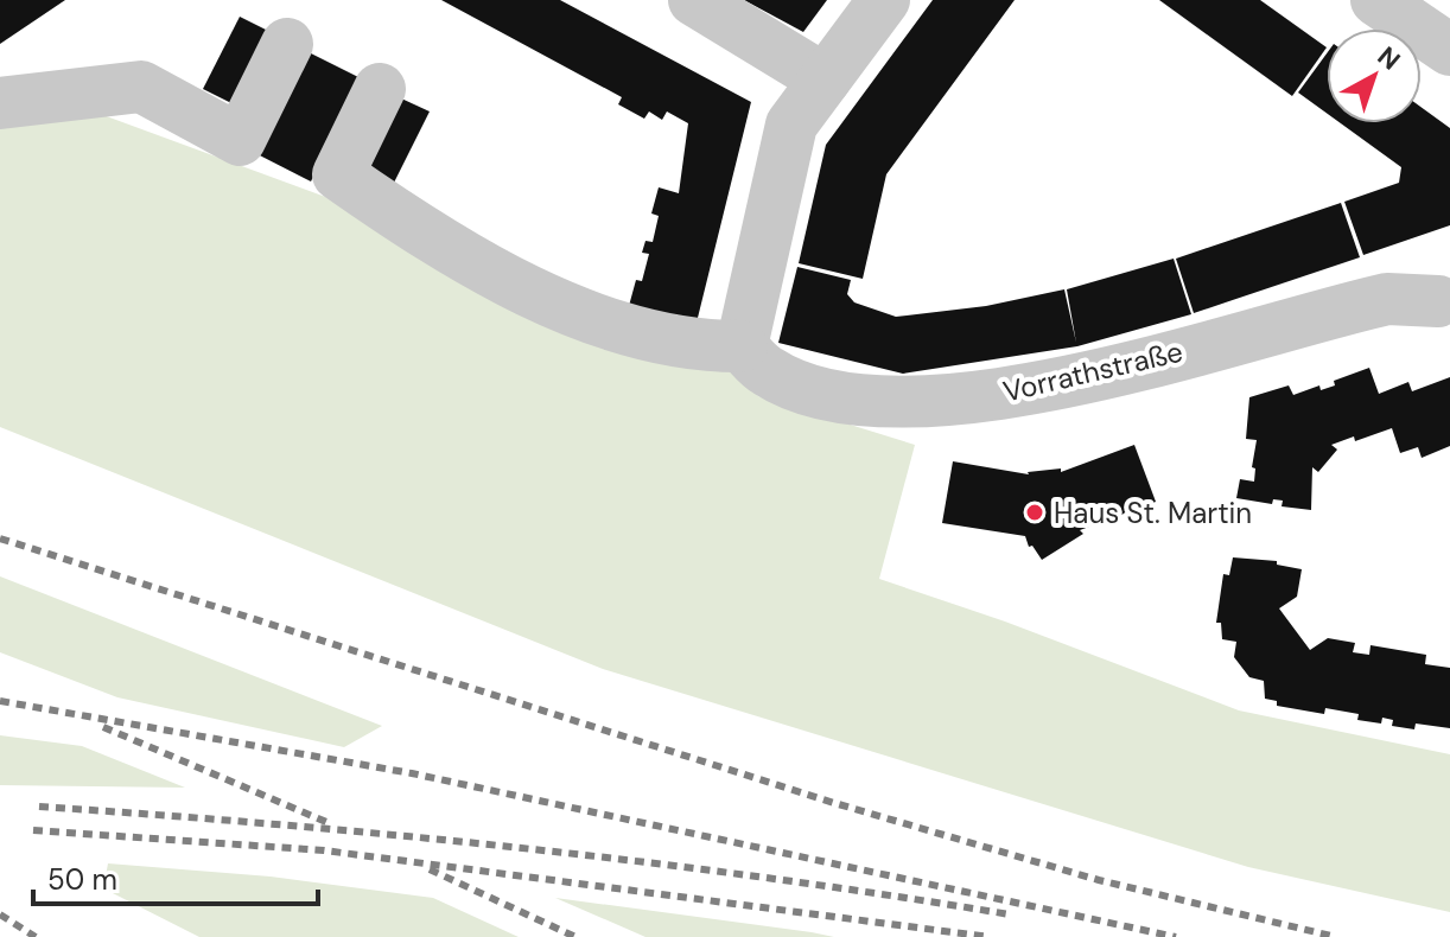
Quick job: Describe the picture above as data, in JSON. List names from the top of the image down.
{
  "streets": {
    "street": ["Vorrathstraße"]
  },
  "places": ["Haus St. Martin"],
  "scale_bar": "50 m",
  "north": "top right"
}
